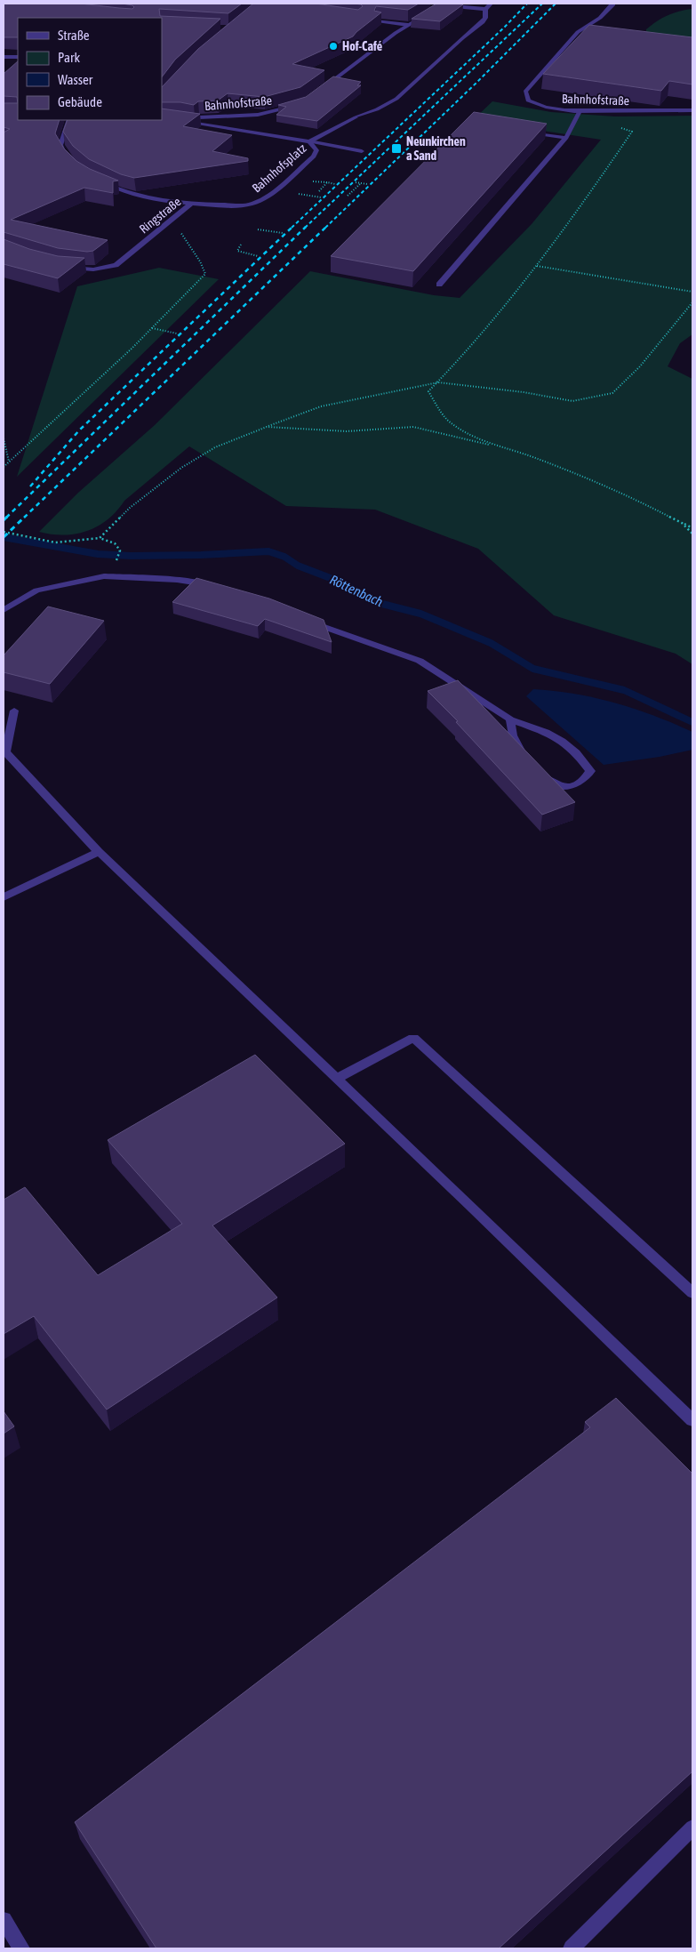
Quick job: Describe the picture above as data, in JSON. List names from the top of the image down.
{
  "streets": {
    "street": ["Bahnhofstraße", "Bahnhofsplatz", "Ringstraße"]
  },
  "crossings": [
    ["Bahnhofstraße", "Bahnhofsplatz"],
    ["Bahnhofsplatz", "Ringstraße"]
  ],
  "water": ["Röttenbach"],
  "places": {
    "other": ["Hof-Café"],
    "transit": ["Neunkirchen a Sand"]
  },
  "legend": [
    "Straße",
    "Park",
    "Wasser",
    "Gebäude"
  ]
}
